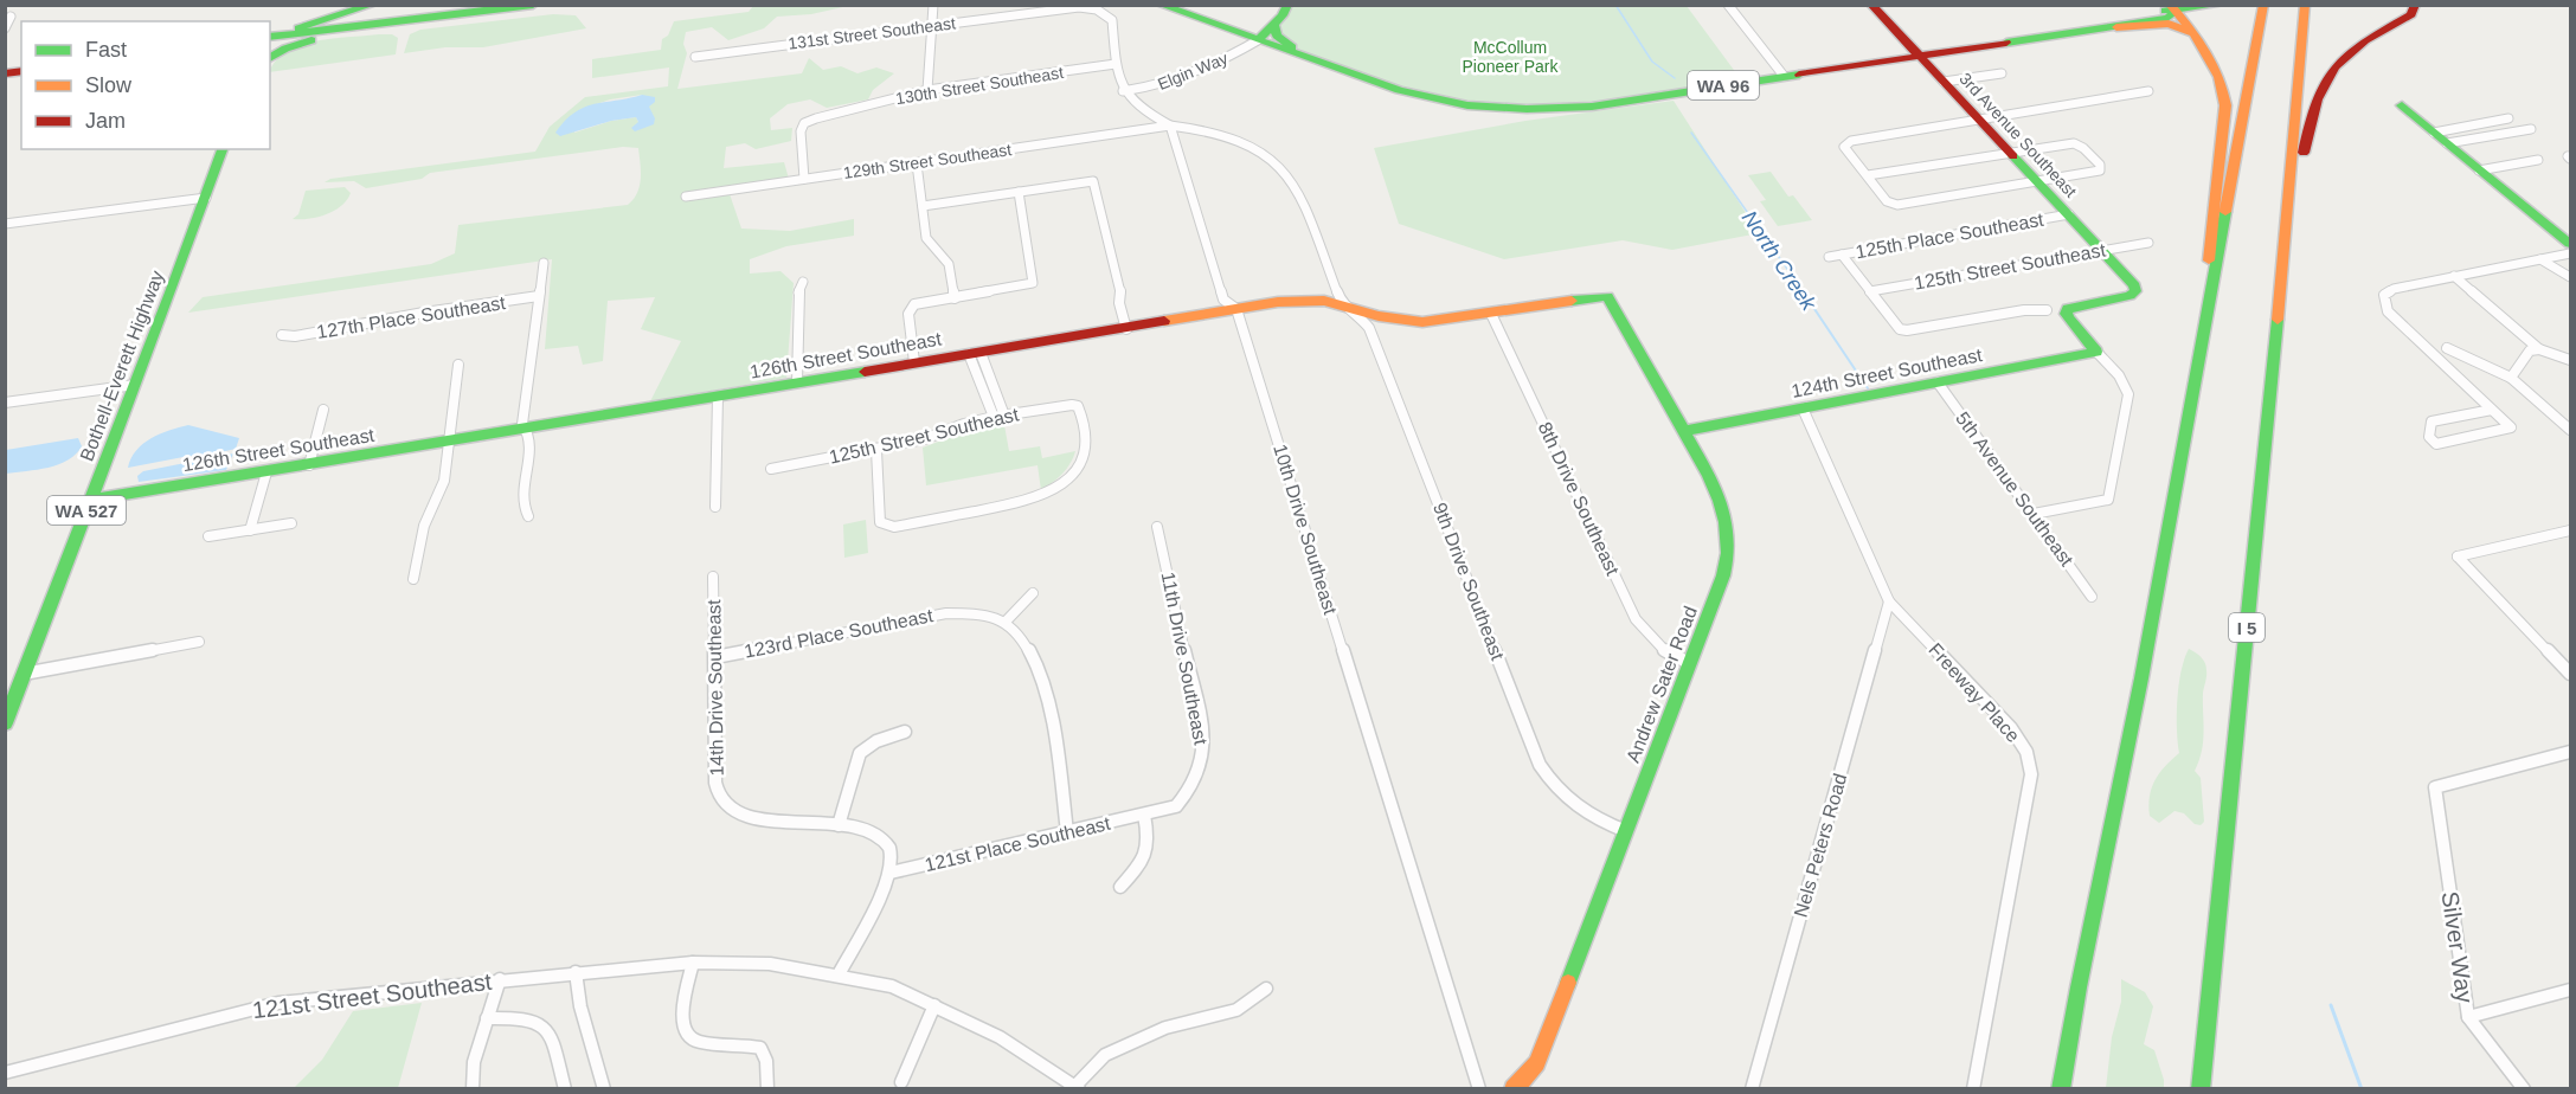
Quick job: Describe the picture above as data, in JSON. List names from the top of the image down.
{
  "streets": {
    "main road": [
      "WA 96",
      "3rd Avenue Southeast",
      "126th Street Southeast",
      "Bothell-Everett Highway",
      "124th Street Southeast",
      "WA 527",
      "I 5",
      "Andrew Sater Road"
    ],
    "street": [
      "131st Street Southeast",
      "Elgin Way",
      "130th Street Southeast",
      "129th Street Southeast",
      "125th Place Southeast",
      "125th Street Southeast",
      "127th Place Southeast",
      "5th Avenue Southeast",
      "8th Drive Southeast",
      "10th Drive Southeast",
      "9th Drive Southeast",
      "123rd Place Southeast",
      "11th Drive Southeast",
      "14th Drive Southeast",
      "Freeway Place",
      "121st Place Southeast",
      "Nels Peters Road",
      "Silver Way",
      "121st Street Southeast"
    ]
  },
  "crossings": [
    ["131st Street Southeast", "130th Street Southeast"],
    ["Elgin Way", "WA 96"],
    ["130th Street Southeast", "129th Street Southeast"],
    ["WA 96", "3rd Avenue Southeast"],
    ["3rd Avenue Southeast", "125th Place Southeast"],
    ["3rd Avenue Southeast", "125th Street Southeast"],
    ["3rd Avenue Southeast", "124th Street Southeast"],
    ["129th Street Southeast", "10th Drive Southeast"],
    ["126th Street Southeast", "Bothell-Everett Highway"],
    ["126th Street Southeast", "8th Drive Southeast"],
    ["126th Street Southeast", "10th Drive Southeast"],
    ["126th Street Southeast", "9th Drive Southeast"],
    ["126th Street Southeast", "Andrew Sater Road"],
    ["Bothell-Everett Highway", "WA 527"],
    ["124th Street Southeast", "5th Avenue Southeast"],
    ["124th Street Southeast", "Andrew Sater Road"],
    ["124th Street Southeast", "Freeway Place"],
    ["8th Drive Southeast", "Andrew Sater Road"],
    ["9th Drive Southeast", "Andrew Sater Road"],
    ["123rd Place Southeast", "14th Drive Southeast"],
    ["11th Drive Southeast", "121st Place Southeast"],
    ["Freeway Place", "Nels Peters Road"]
  ],
  "water": ["North Creek"],
  "parks": ["McCollum Pioneer Park"],
  "legend": ["Fast", "Slow", "Jam"]
}
